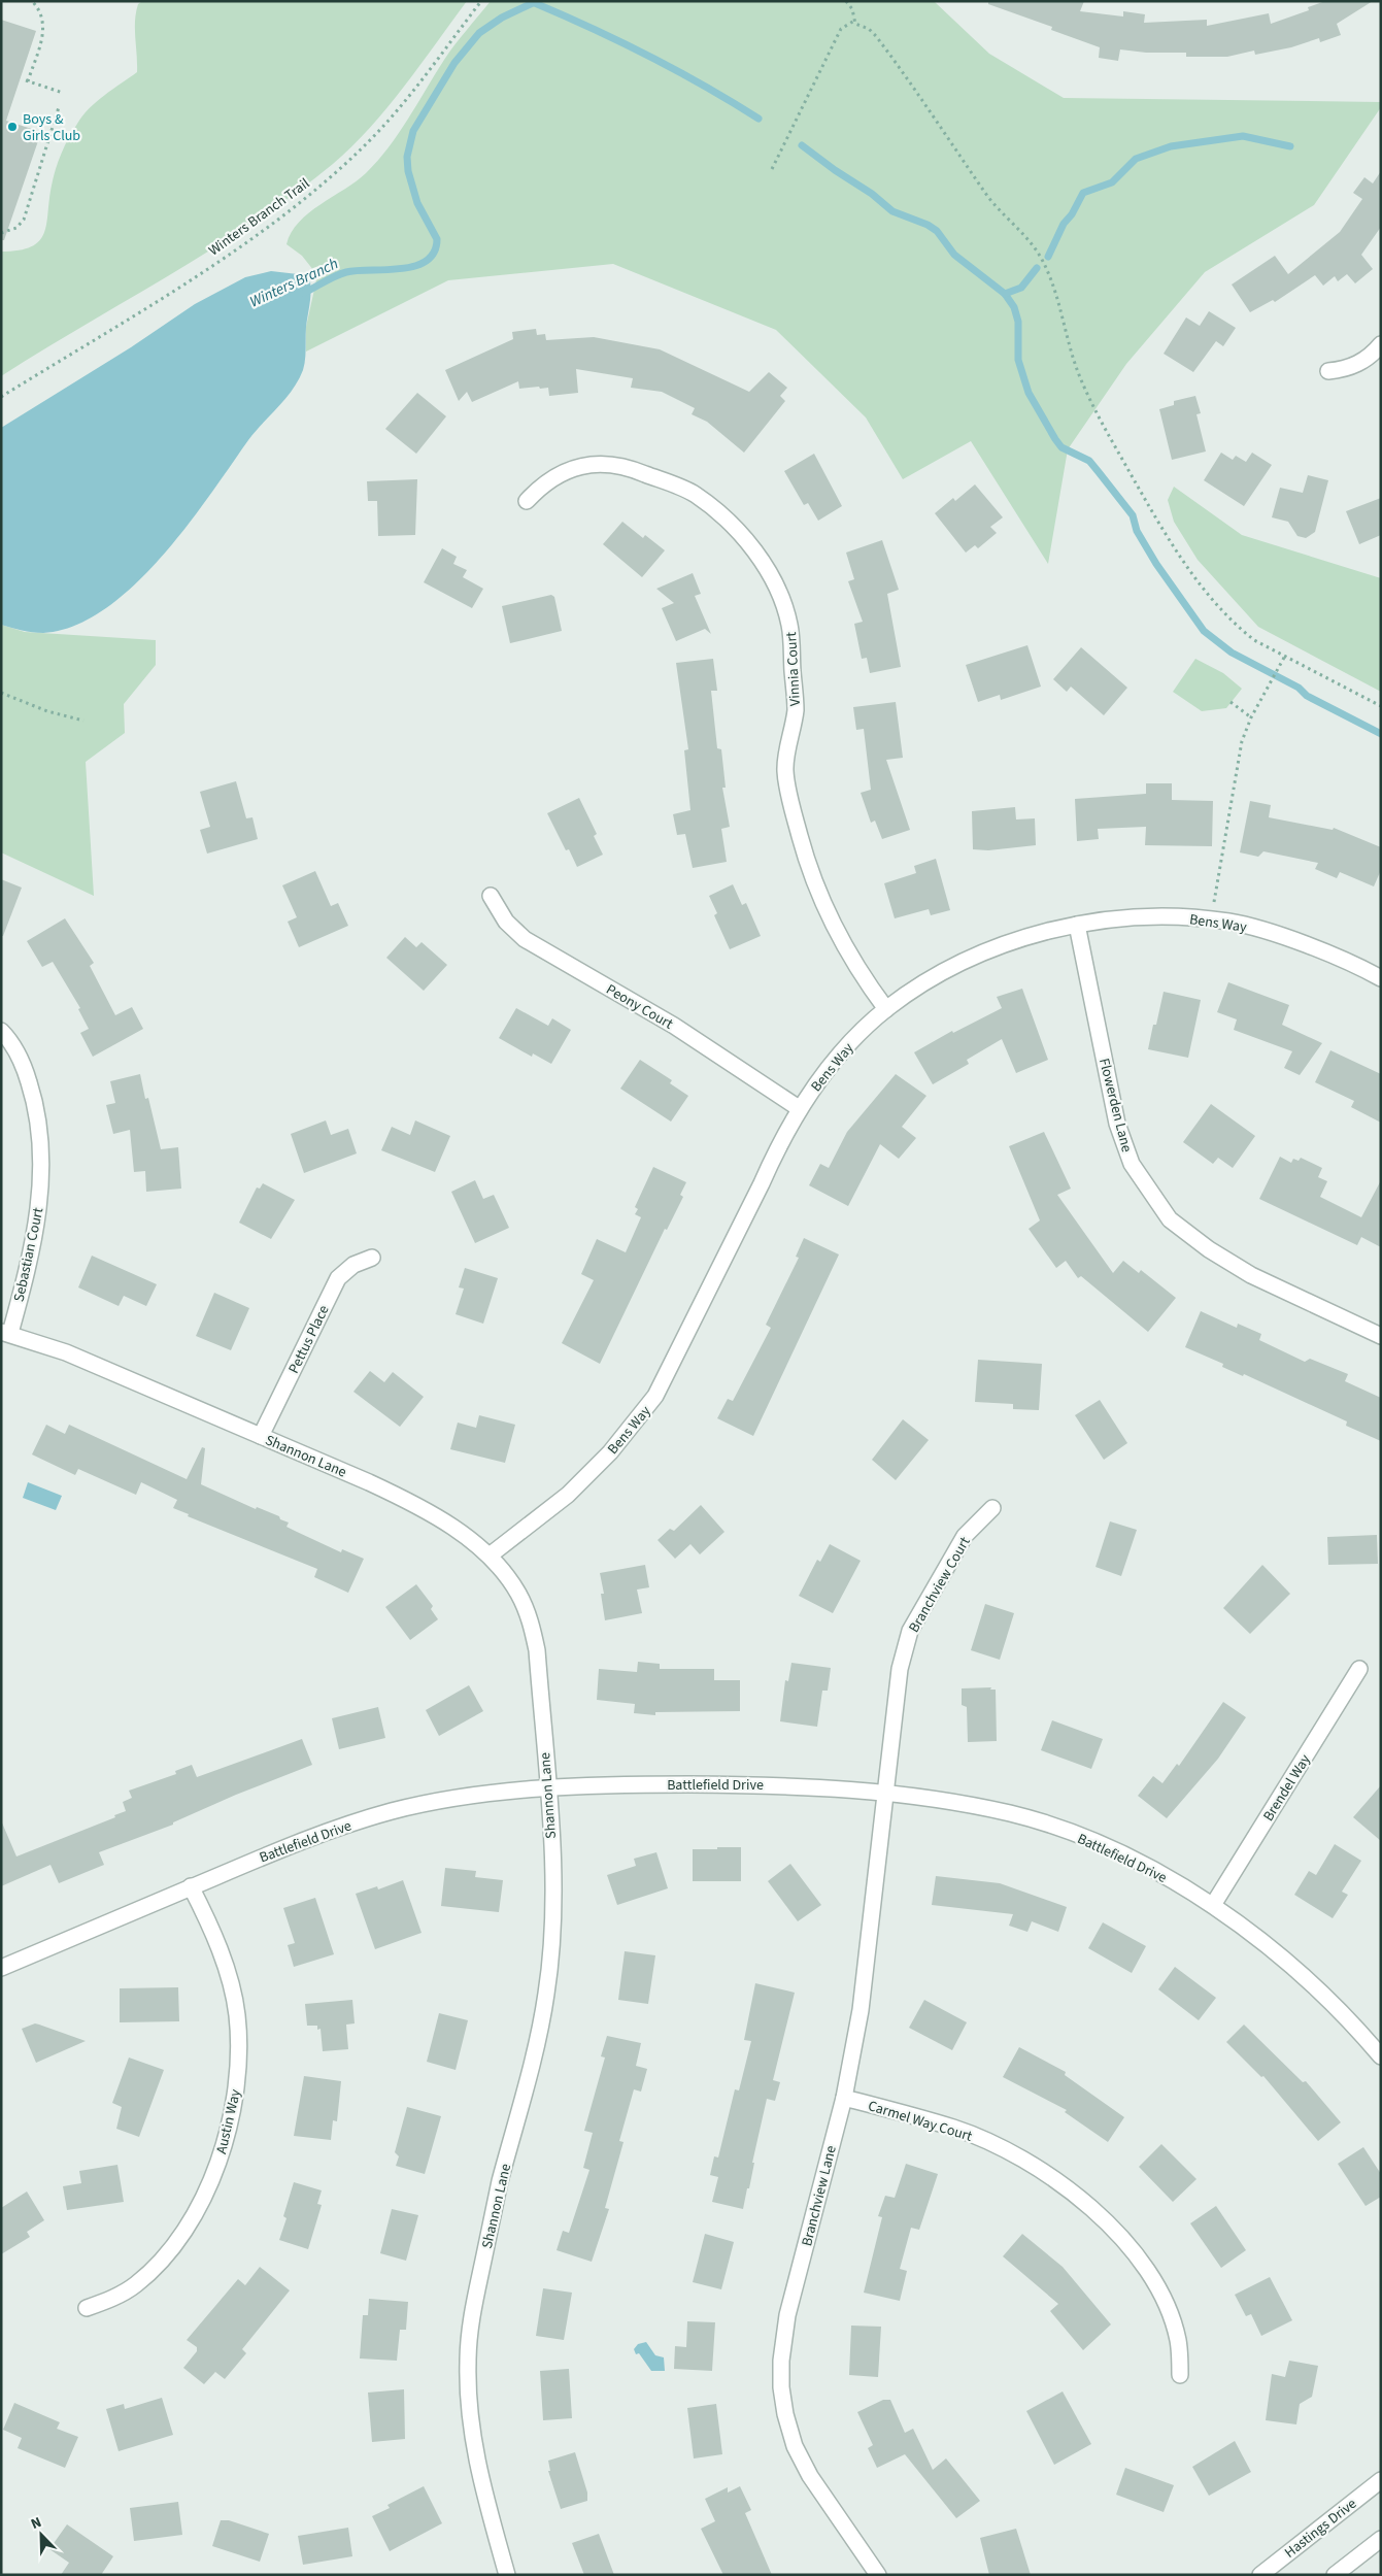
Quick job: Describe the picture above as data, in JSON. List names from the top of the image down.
{
  "streets": {
    "street": [
      "Vinnia Court",
      "Bens Way",
      "Peony Court",
      "Flowerden Lane",
      "Sebastian Court",
      "Pettus Place",
      "Shannon Lane",
      "Branchview Court",
      "Battlefield Drive",
      "Brendel Way",
      "Carmel Way Court",
      "Austin Way",
      "Branchview Lane",
      "Hastings Drive"
    ],
    "path": ["Winters Branch Trail"]
  },
  "crossings": [
    ["Vinnia Court", "Bens Way"],
    ["Bens Way", "Peony Court"],
    ["Bens Way", "Flowerden Lane"],
    ["Bens Way", "Shannon Lane"],
    ["Sebastian Court", "Shannon Lane"],
    ["Pettus Place", "Shannon Lane"],
    ["Shannon Lane", "Battlefield Drive"],
    ["Branchview Court", "Battlefield Drive"],
    ["Branchview Court", "Branchview Lane"],
    ["Battlefield Drive", "Brendel Way"],
    ["Battlefield Drive", "Austin Way"],
    ["Battlefield Drive", "Branchview Lane"],
    ["Carmel Way Court", "Branchview Lane"]
  ],
  "water": ["Winters Branch"],
  "places": ["Boys & Girls Club"],
  "north": "top left"
}
